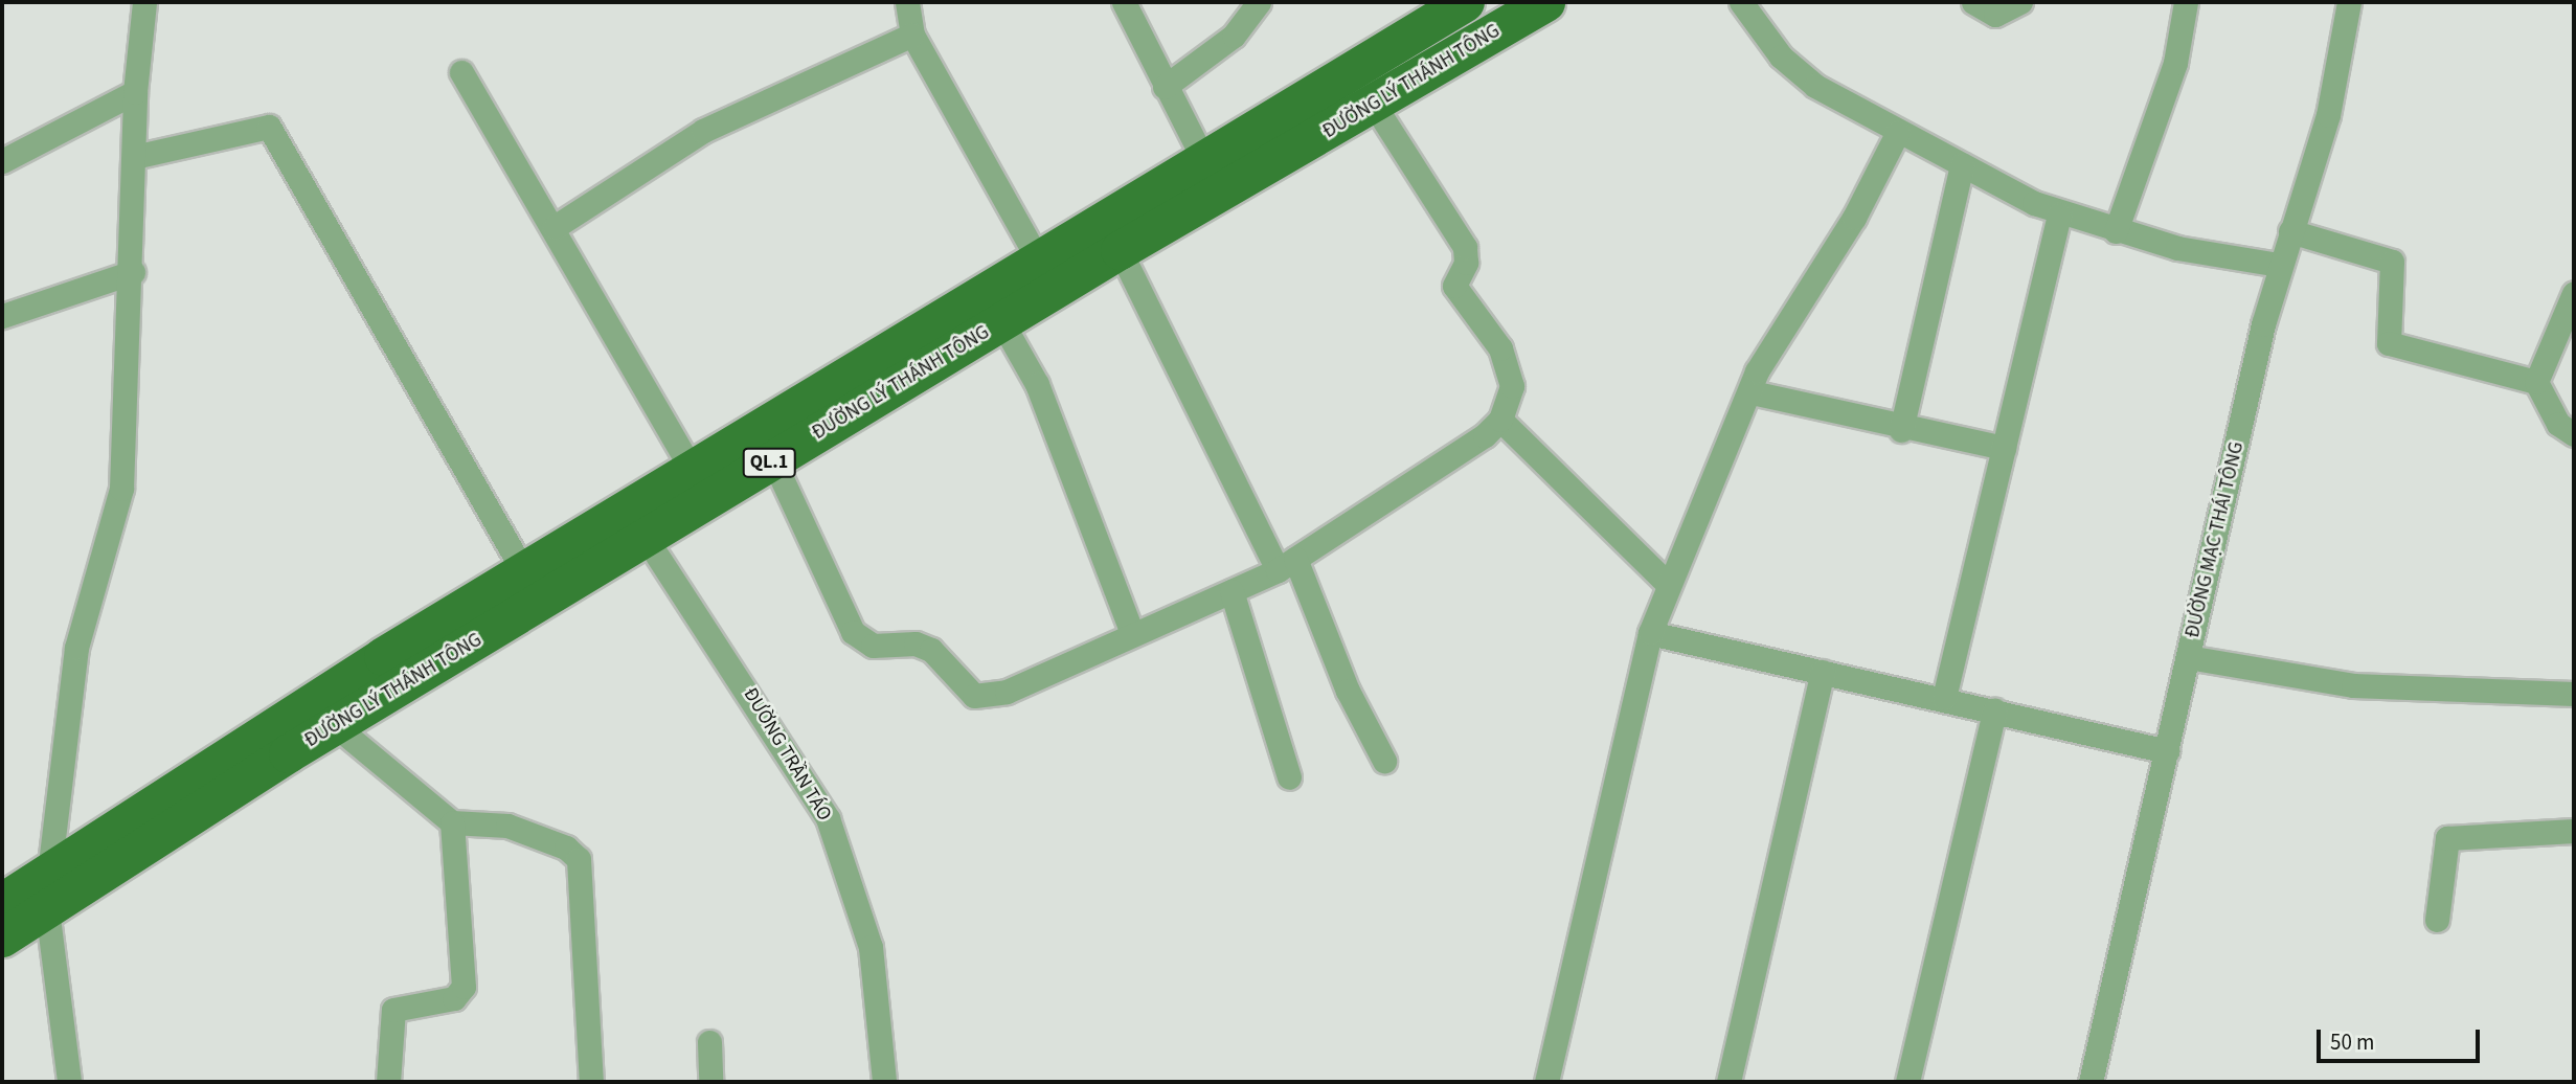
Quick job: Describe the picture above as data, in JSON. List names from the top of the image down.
{
  "streets": {
    "main road": ["ĐƯỜNG LÝ THÁNH TÔNG", "QL.1"],
    "street": ["ĐƯỜNG MẠC THÁI TÔNG", "ĐƯỜNG TRẦN TÁO"]
  },
  "crossings": [
    ["ĐƯỜNG LÝ THÁNH TÔNG", "ĐƯỜNG TRẦN TÁO"]
  ],
  "scale_bar": "50 m"
}
